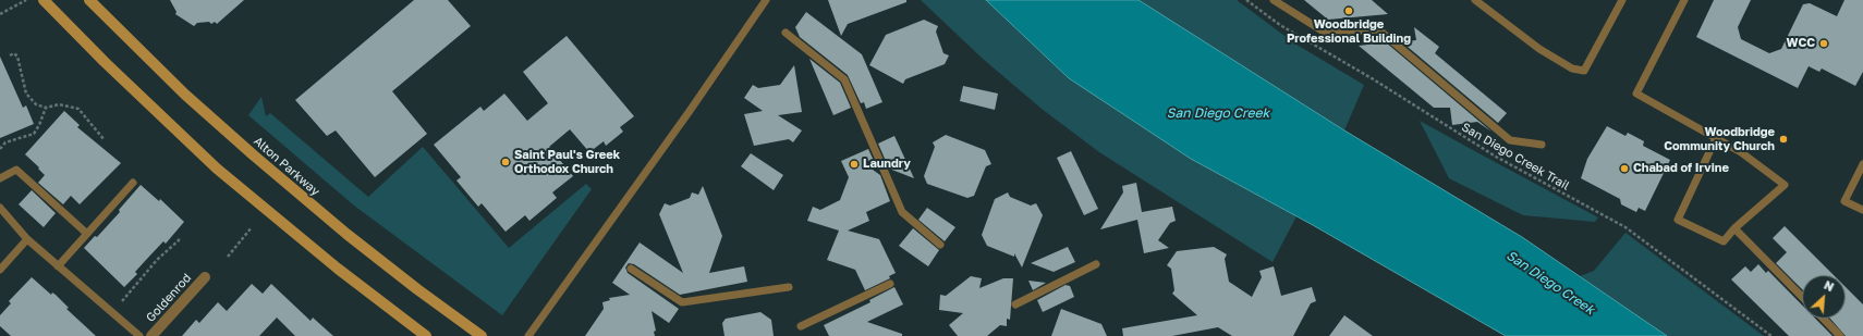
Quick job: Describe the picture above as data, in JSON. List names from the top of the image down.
{
  "streets": {
    "main road": ["Alton Parkway"],
    "street": ["Goldenrod"],
    "path": ["San Diego Creek Trail"]
  },
  "water": ["San Diego Creek"],
  "places": [
    "Woodbridge Professional Building",
    "WCC",
    "Woodbridge Community Church",
    "Saint Paul's Greek Orthodox Church",
    "Laundry",
    "Chabad of Irvine"
  ],
  "north": "top right"
}
